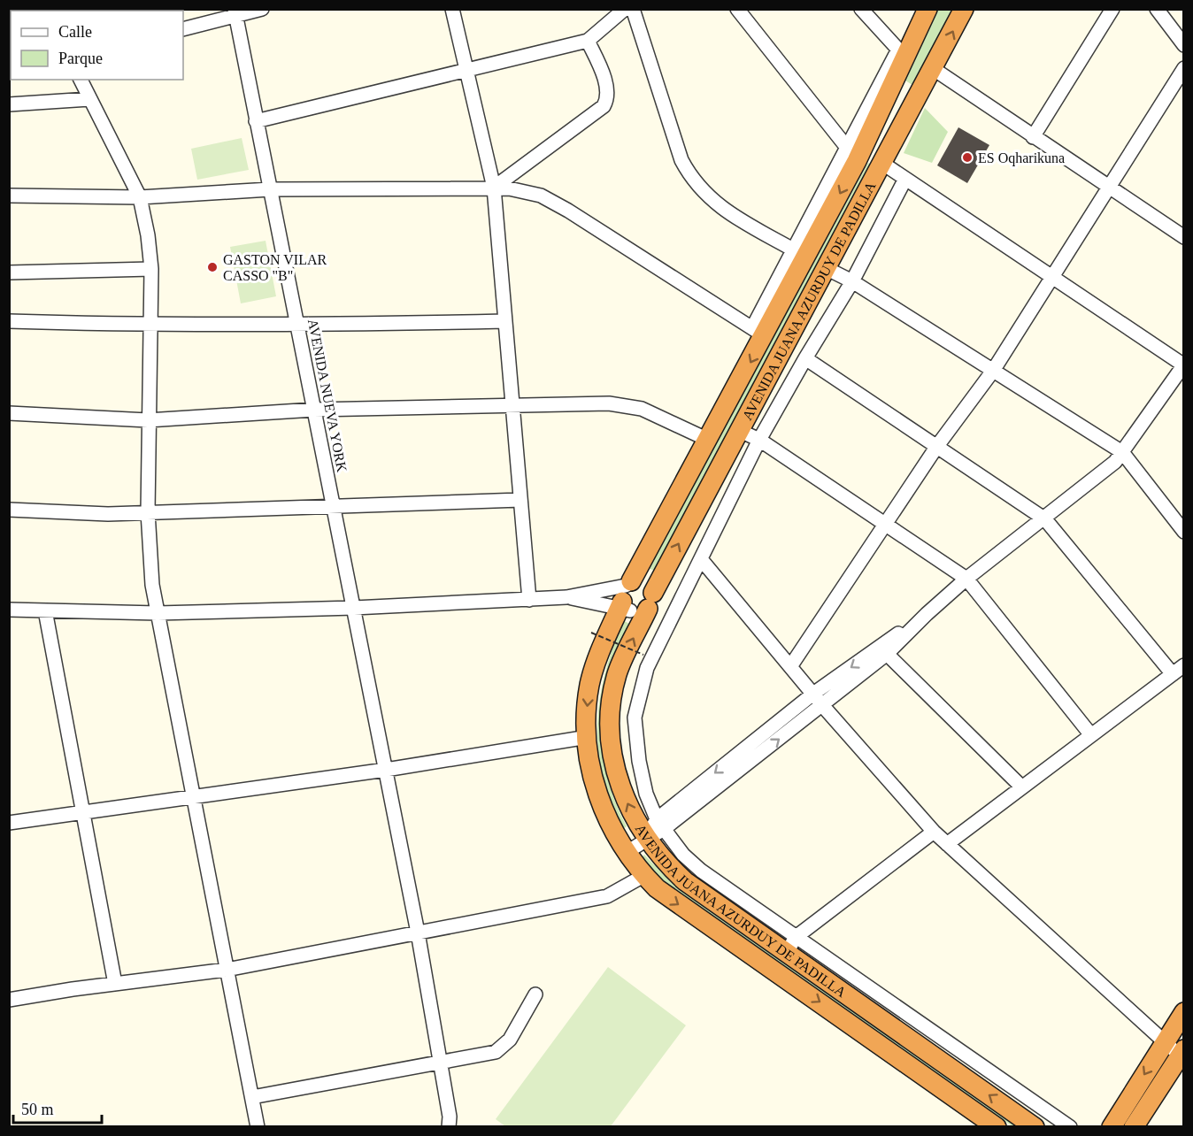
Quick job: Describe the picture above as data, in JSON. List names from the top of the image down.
{
  "streets": {
    "highway": ["AVENIDA JUANA AZURDUY DE PADILLA"],
    "street": ["AVENIDA NUEVA YORK"]
  },
  "places": ["ES Oqharikuna", "GASTON VILAR CASSO \"B\""],
  "legend": ["Calle", "Parque"],
  "scale_bar": "50 m"
}
